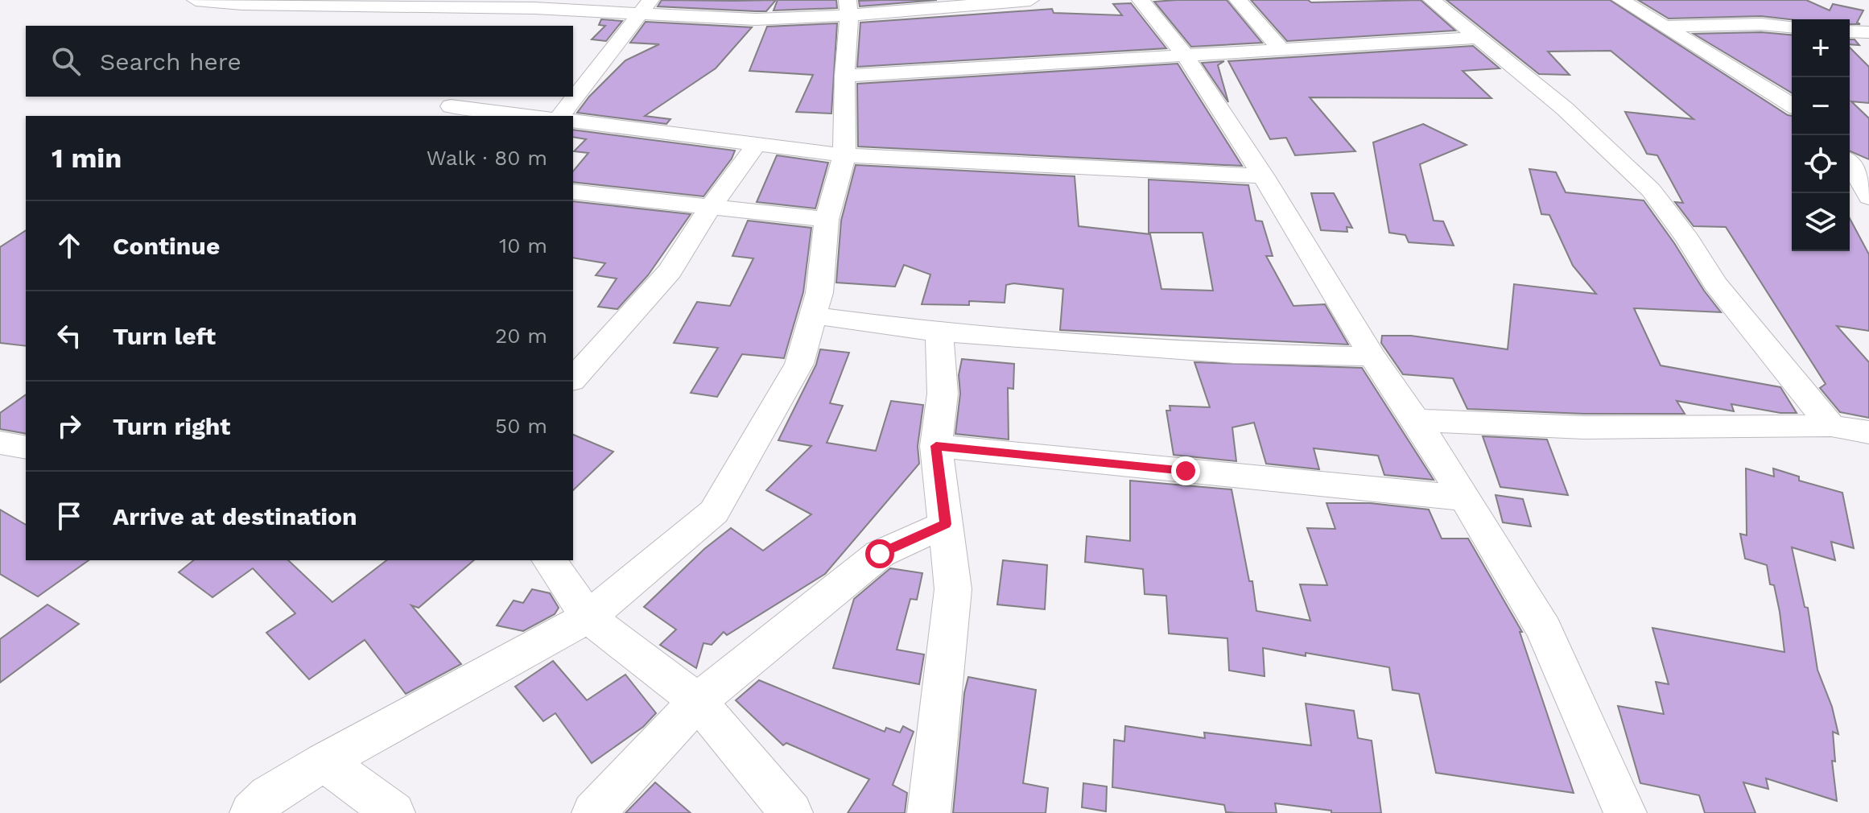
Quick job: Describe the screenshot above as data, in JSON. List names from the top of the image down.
{
  "page": {
    "map_buttons": ["+", "−"],
    "search": "Search here",
    "heading": ["1 min", "Walk · 80 m"],
    "list": [
      ["Continue", "10 m"],
      ["Turn left", "20 m"],
      ["Turn right", "50 m"],
      "Arrive at destination"
    ]
  }
}
